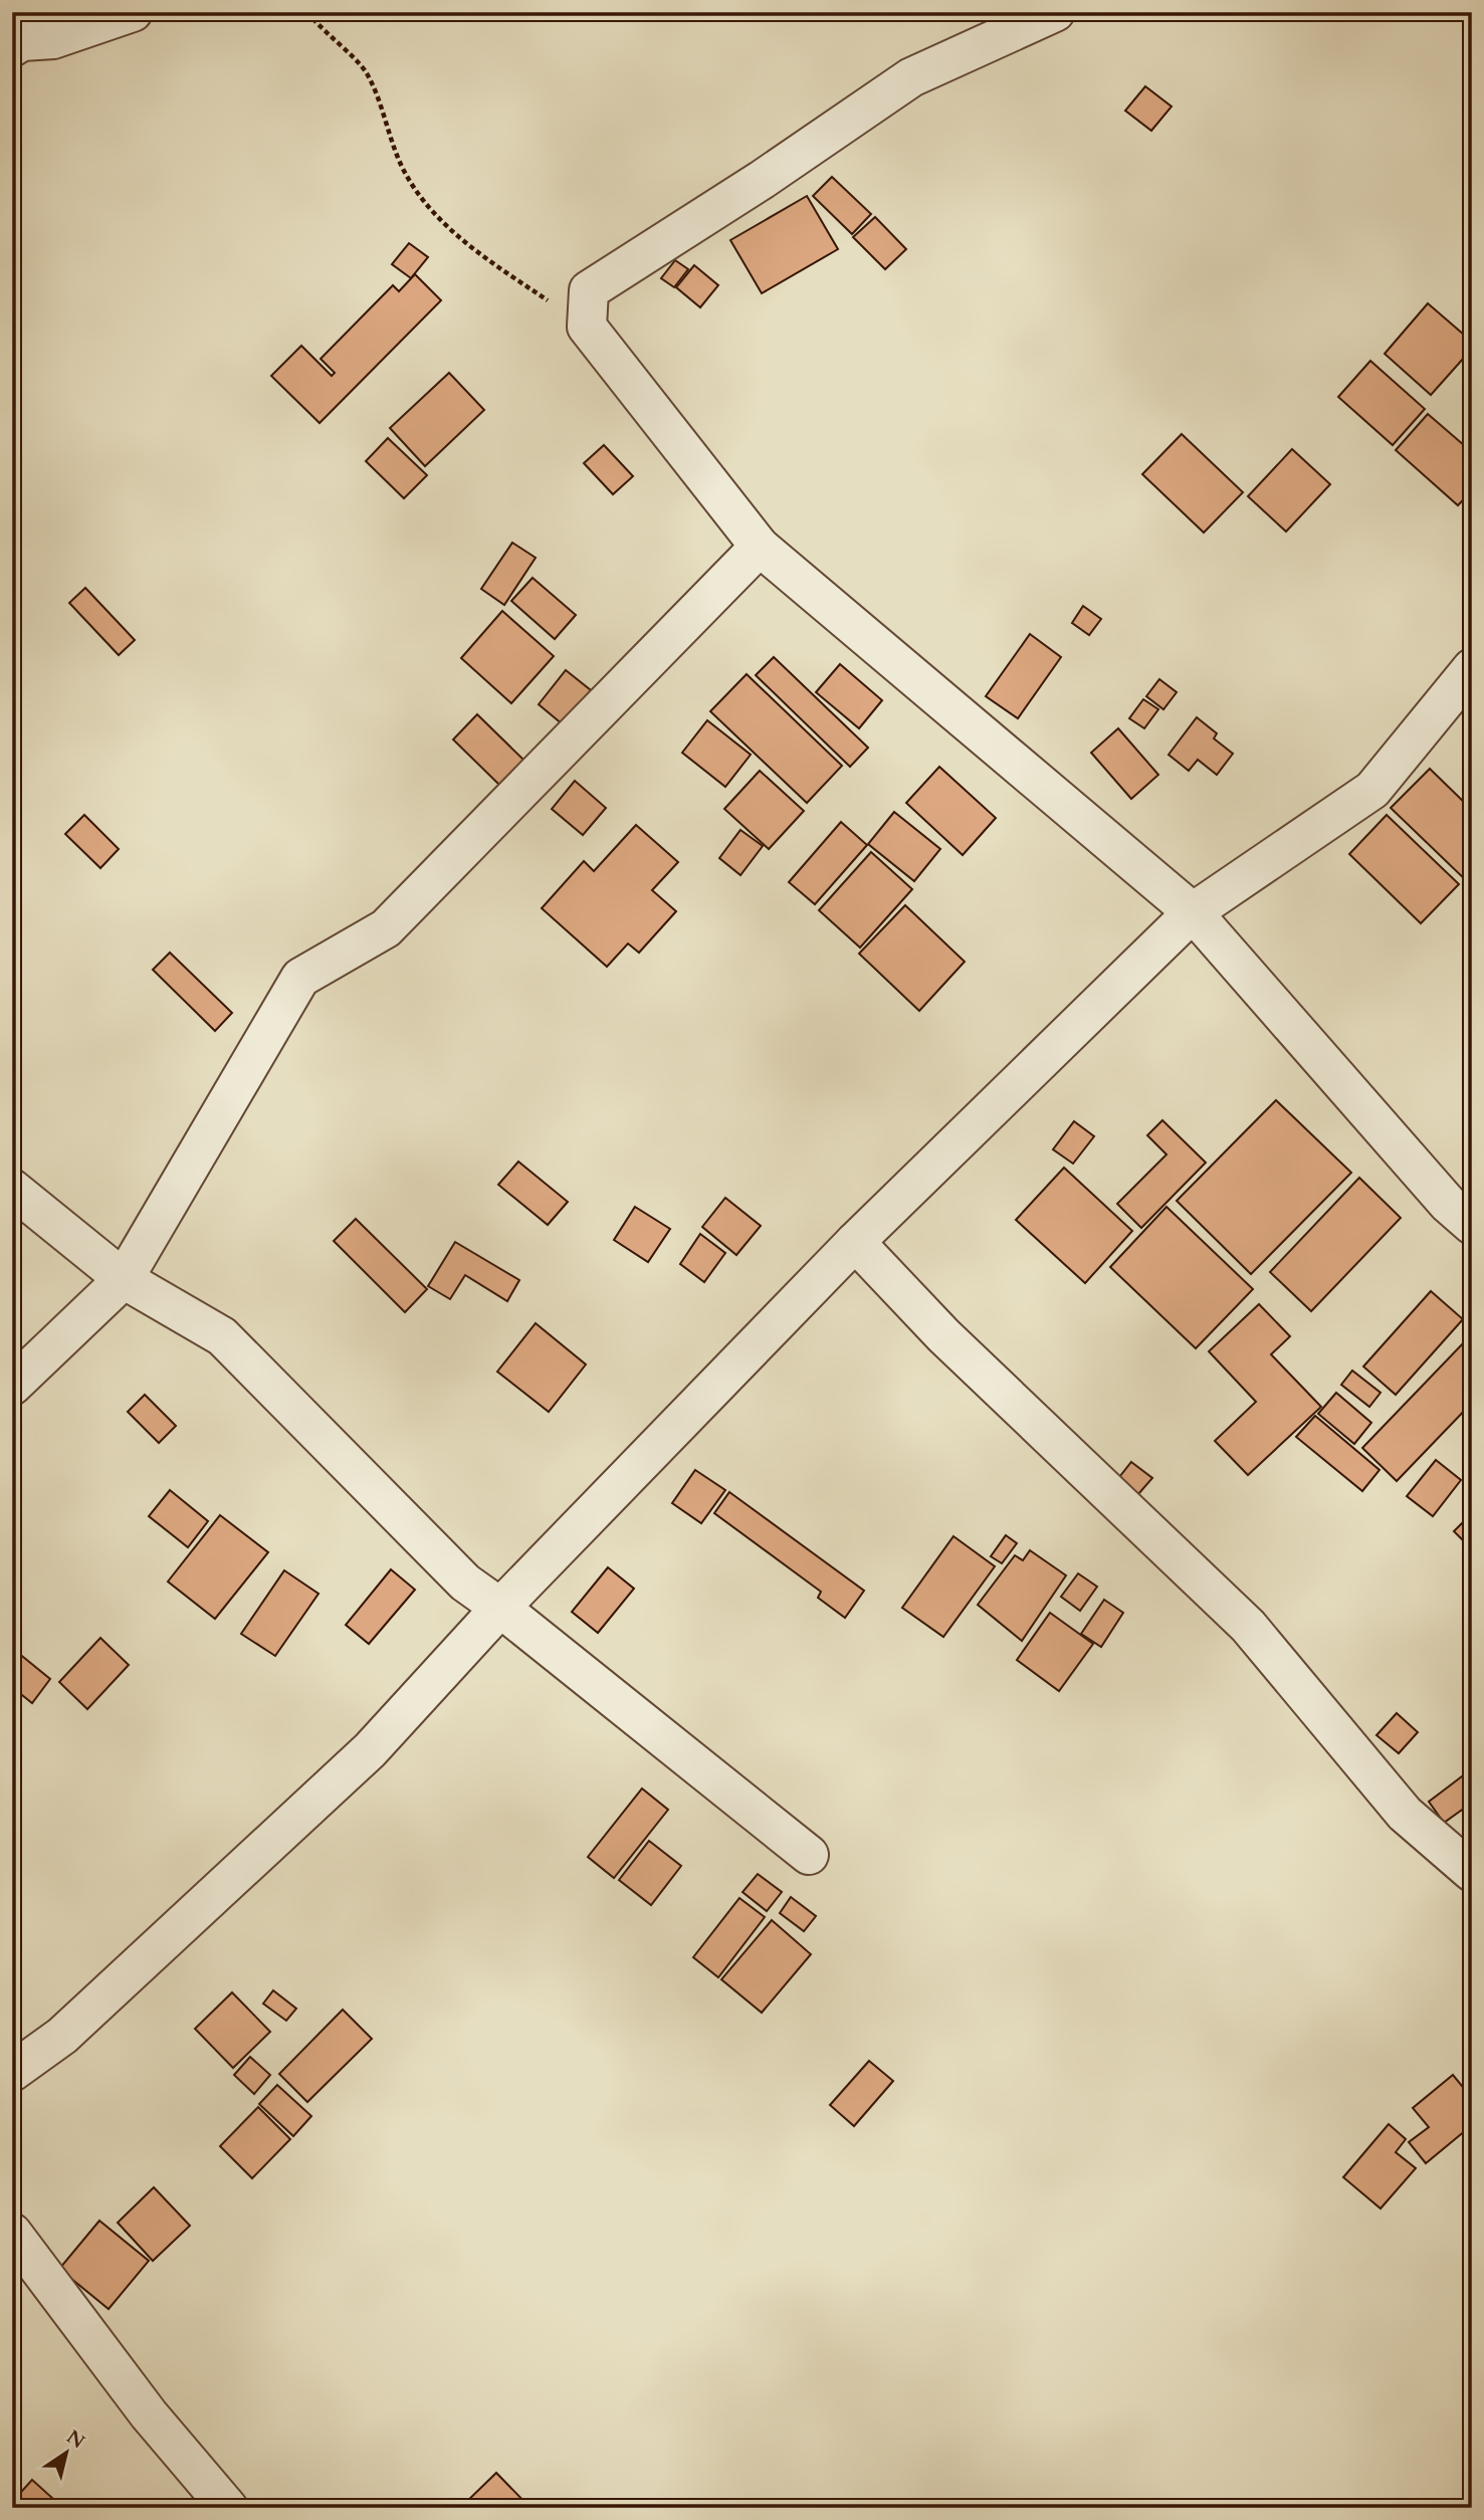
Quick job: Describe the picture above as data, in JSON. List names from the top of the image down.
{
  "north": "top right"
}
